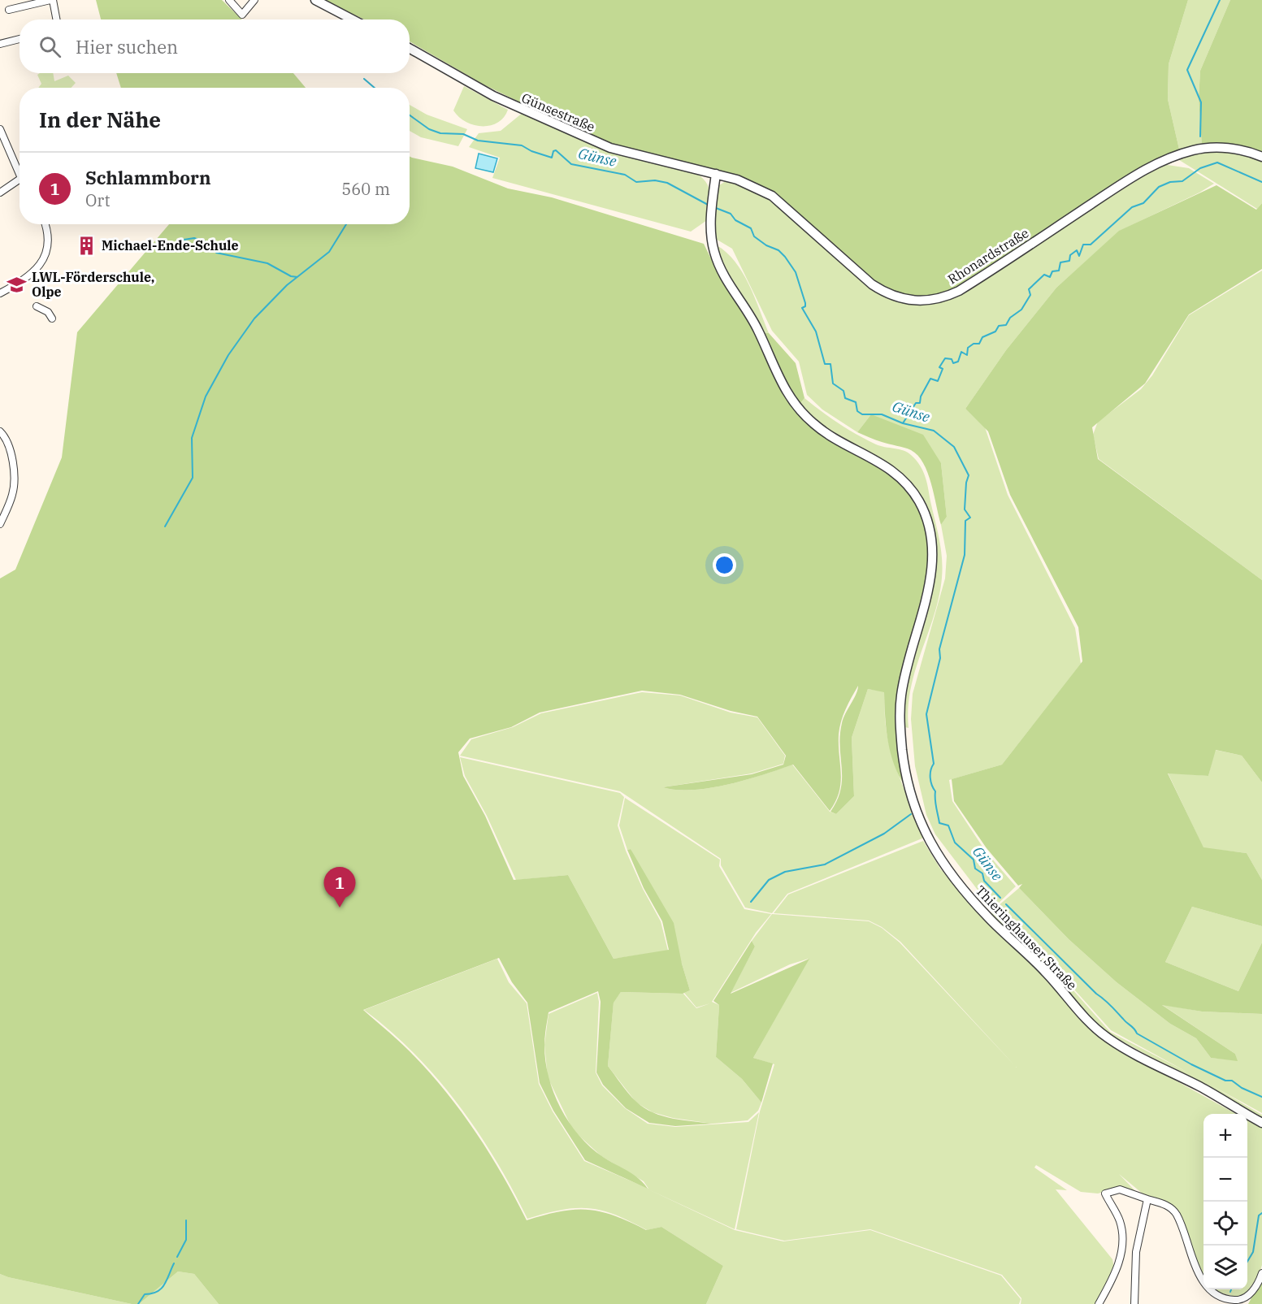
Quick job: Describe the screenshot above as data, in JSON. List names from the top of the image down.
{
  "streets": {
    "street": ["Günsestraße", "Rhonardstraße", "Thieringhauser Straße"]
  },
  "crossings": [
    ["Günsestraße", "Rhonardstraße"],
    ["Günsestraße", "Thieringhauser Straße"],
    ["Rhonardstraße", "Thieringhauser Straße"]
  ],
  "water": ["Günse"],
  "places": {
    "building": ["Michael-Ende-Schule"],
    "school or university": ["LWL-Förderschule, Olpe"]
  },
  "page": {
    "search": "Hier suchen",
    "heading": "In der Nähe",
    "list": [
      {
        "mark": "1",
        "name": "Schlammborn",
        "note": "Ort",
        "value": "560 m"
      }
    ],
    "pins": "1",
    "map_buttons": ["+", "−"]
  }
}
